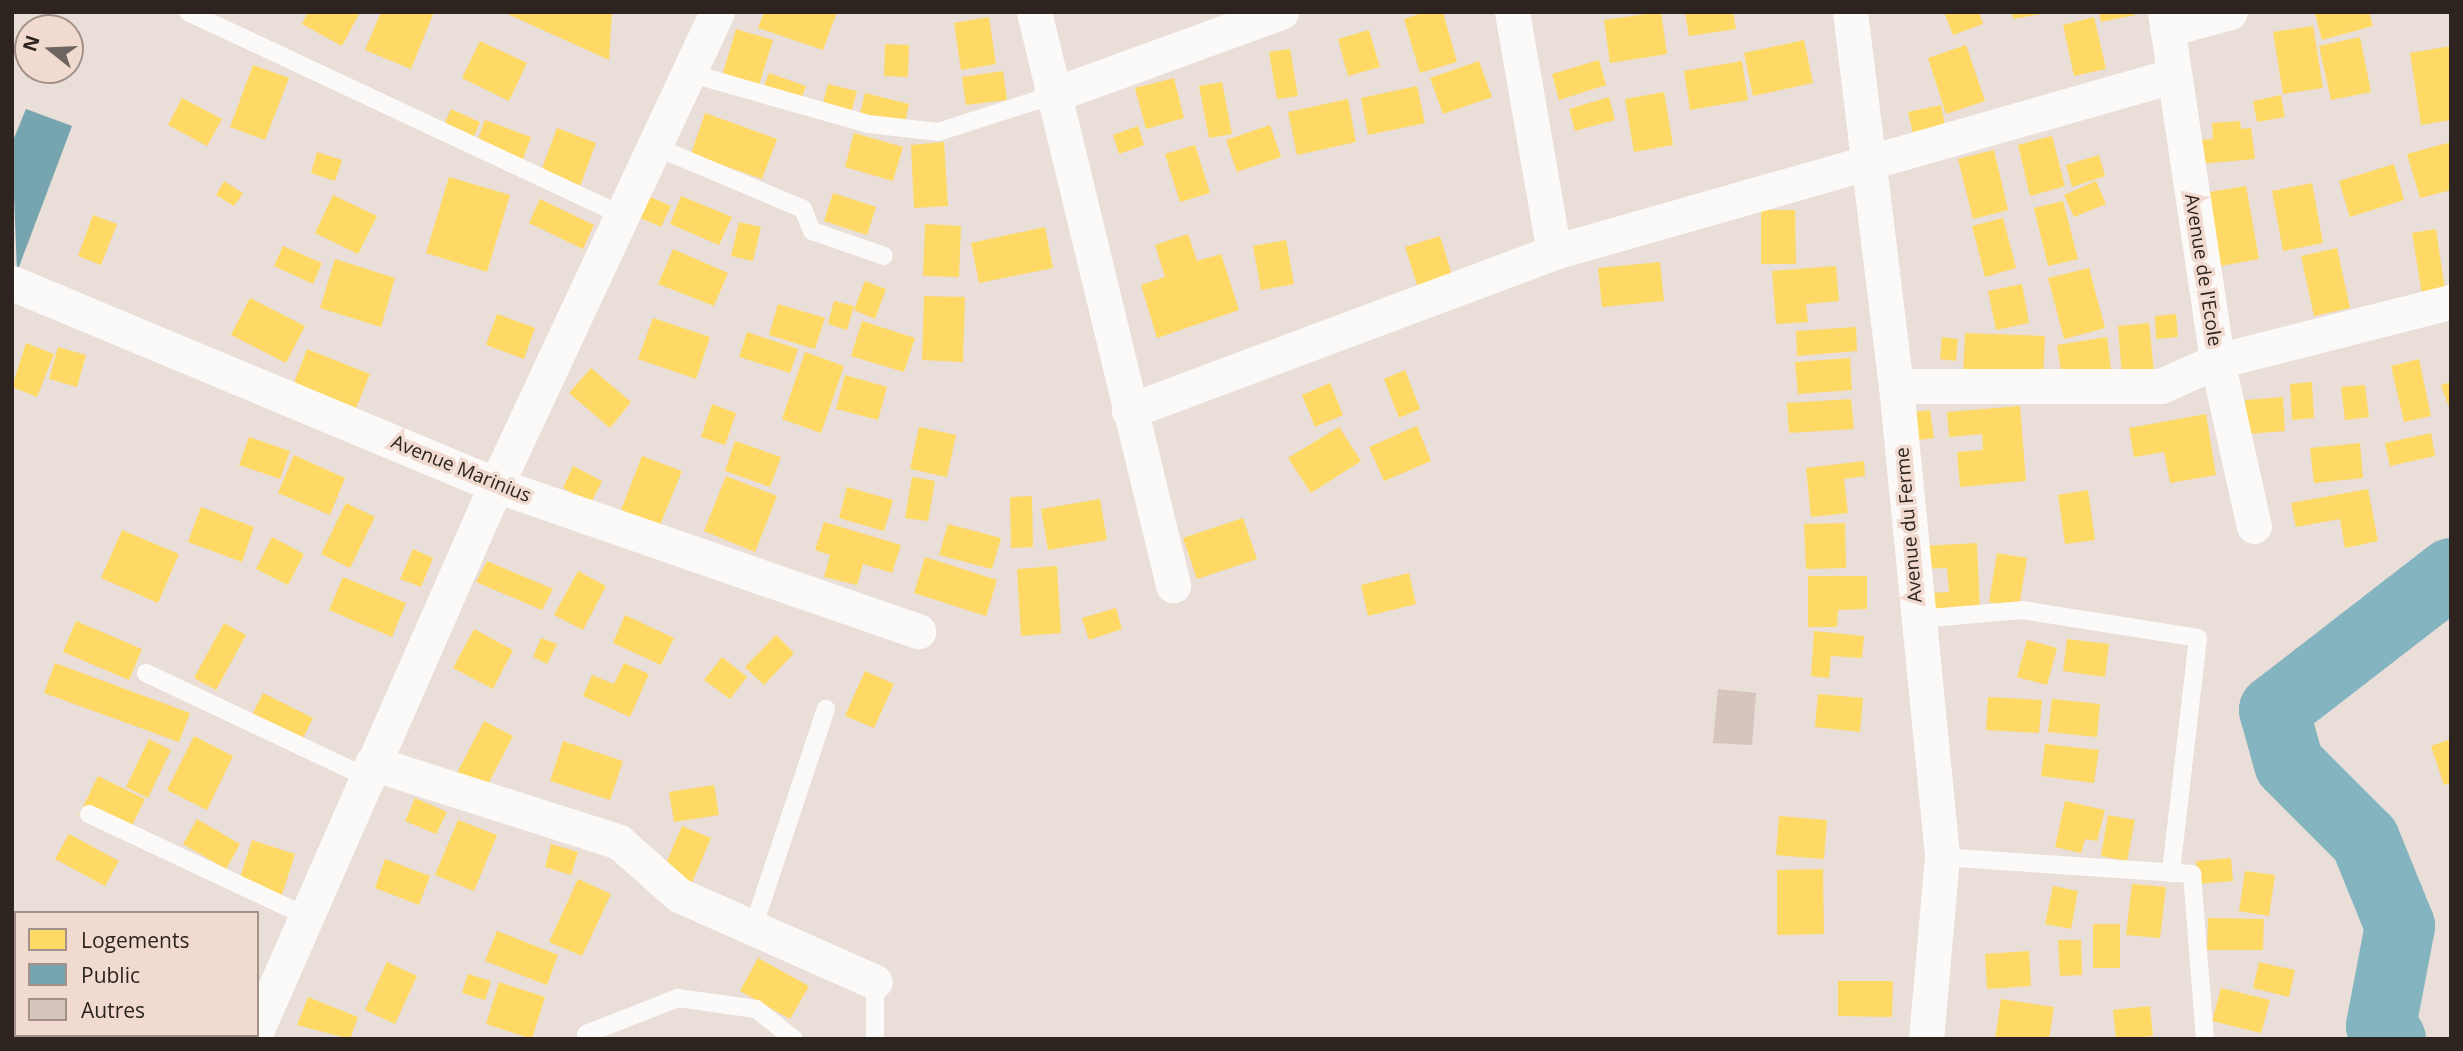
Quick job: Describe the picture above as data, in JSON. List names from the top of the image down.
{
  "streets": {
    "street": ["Avenue de l'Ecole", "Avenue Marinius", "Avenue du Ferme"]
  },
  "legend": ["Logements", "Public", "Autres"],
  "north": "left"
}
